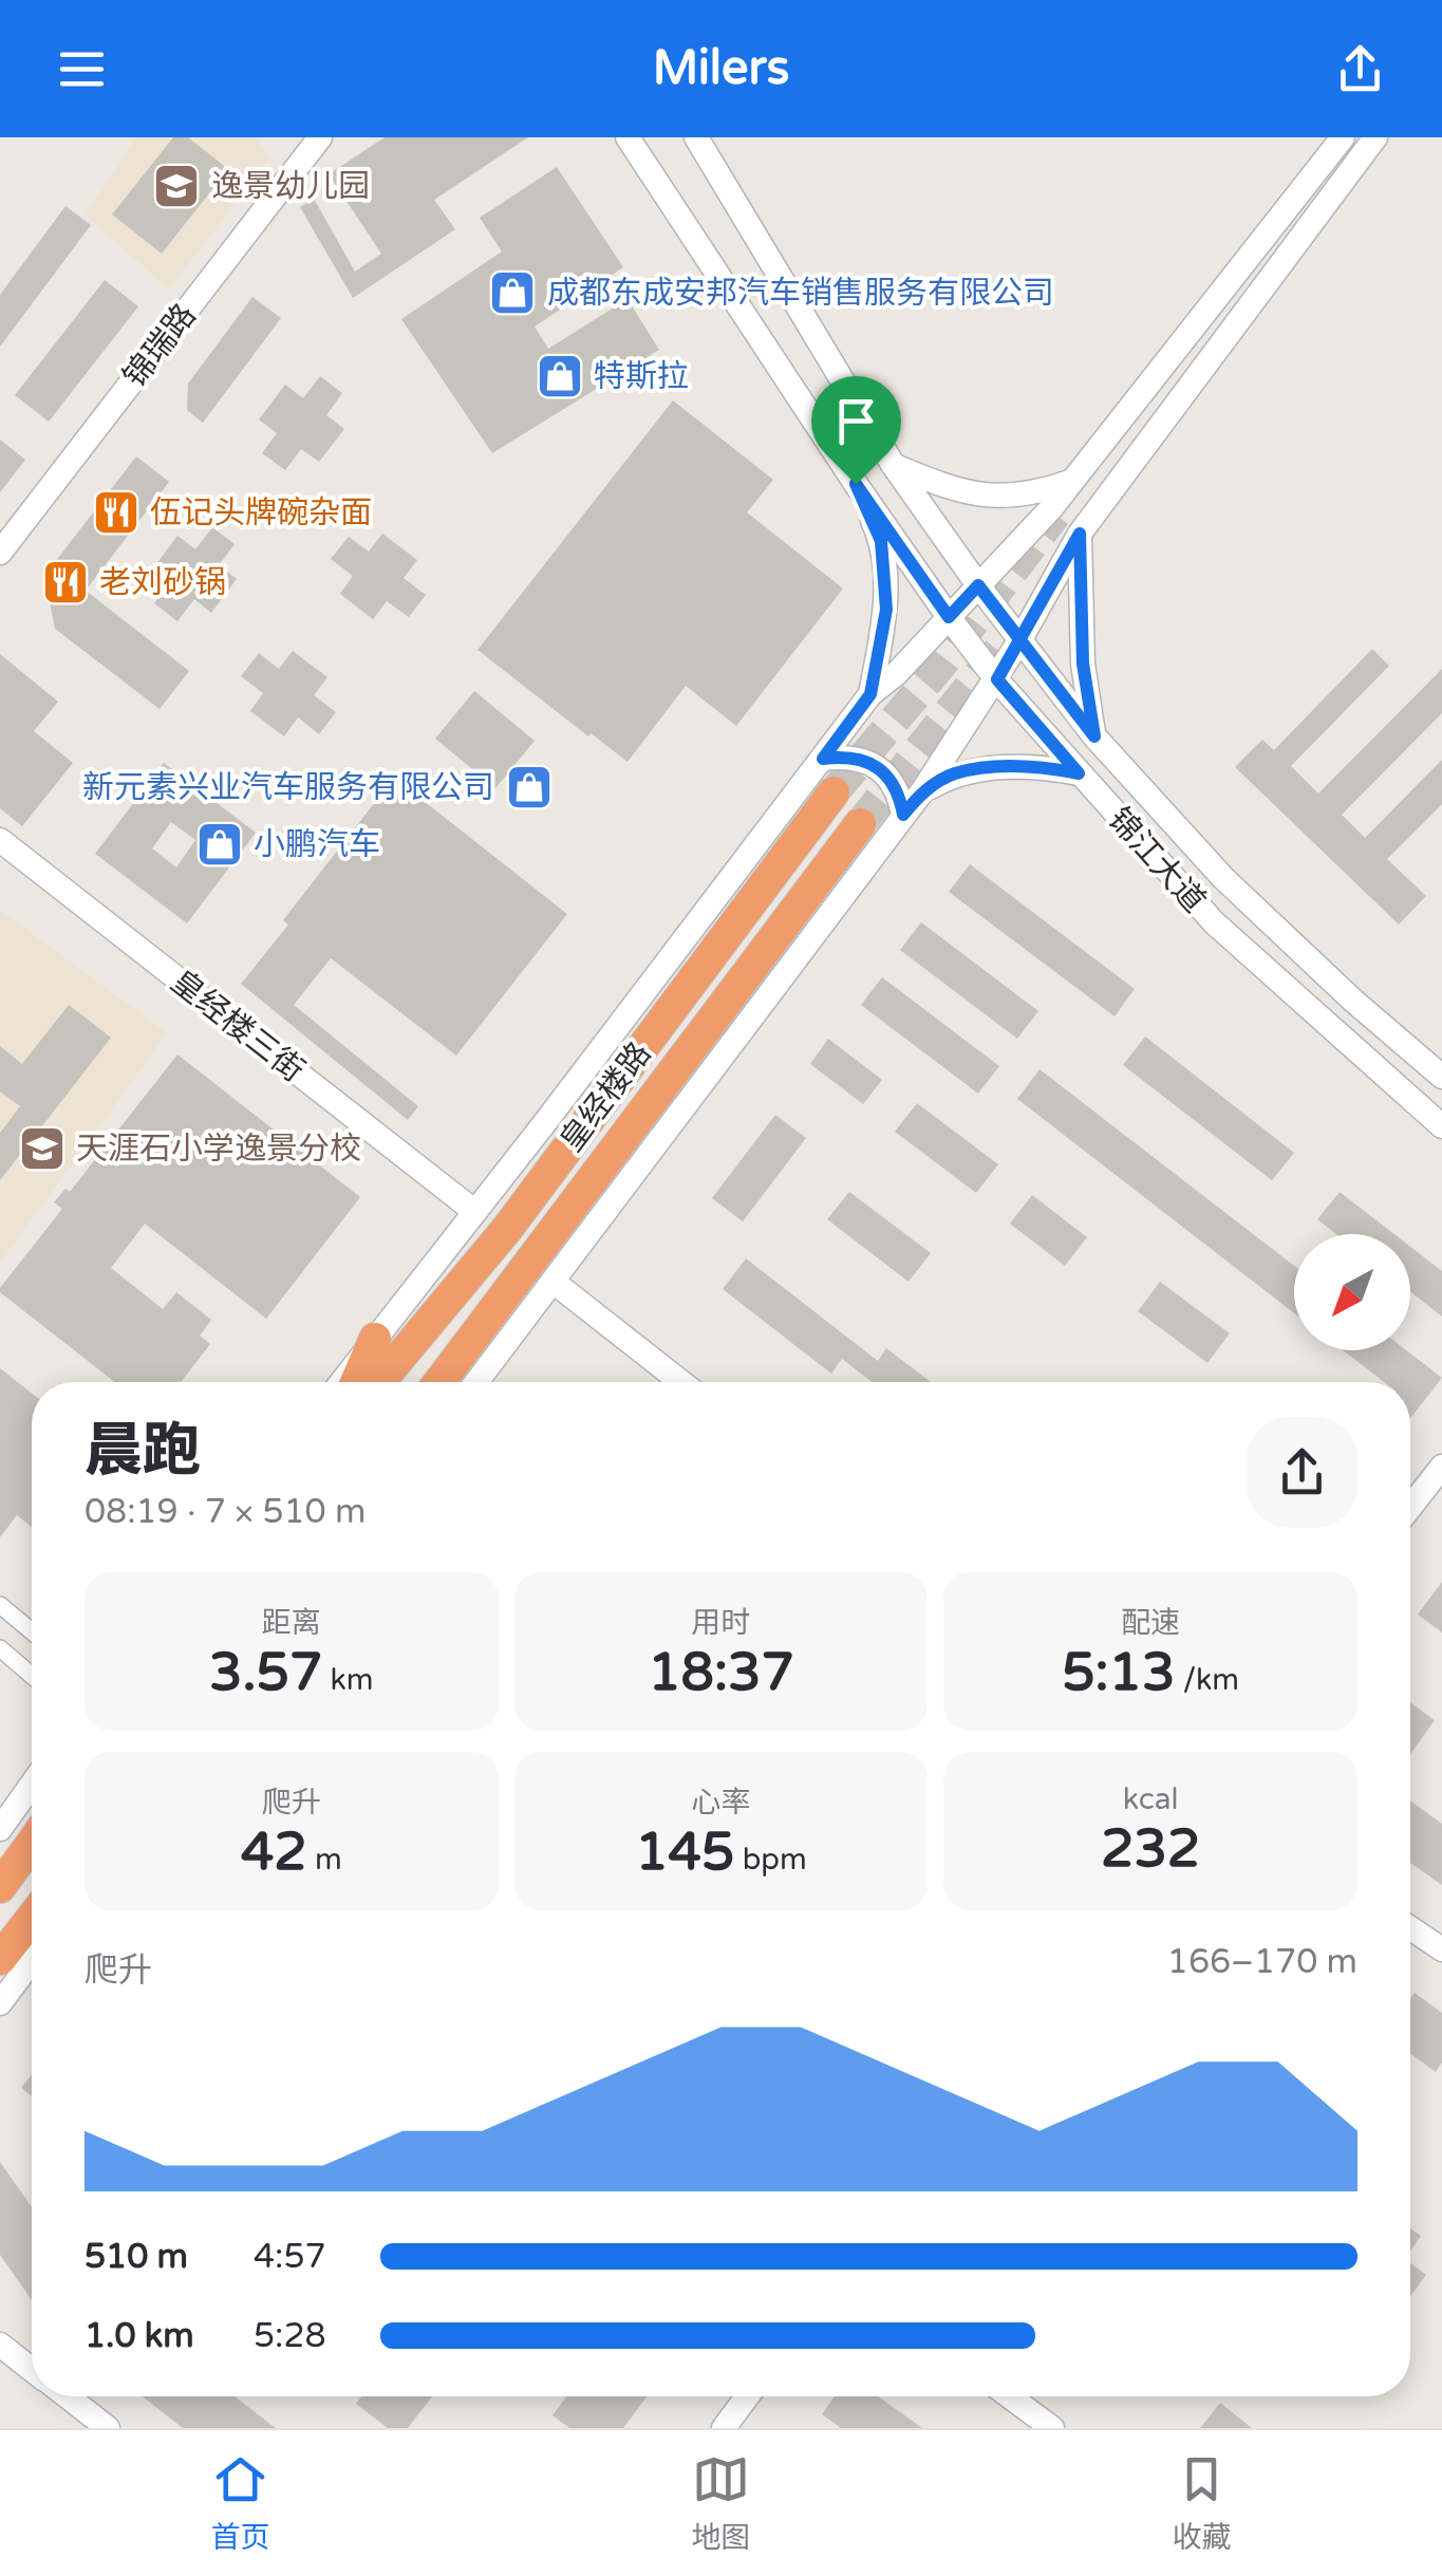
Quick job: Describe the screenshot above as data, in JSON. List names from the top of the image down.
{
  "streets": {
    "highway": ["皇经楼路"],
    "main road": ["锦瑞路", "锦江大道", "皇经楼三街"]
  },
  "places": {
    "school or university": ["逸景幼儿园", "天涯石小学逸景分校"],
    "shop": [
      "成都东成安邦汽车销售服务有限公司",
      "特斯拉",
      "新元素兴业汽车服务有限公司",
      "小鹏汽车"
    ],
    "restaurant": ["伍记头牌碗杂面", "老刘砂锅"]
  },
  "north": "bottom left",
  "page": {
    "header": "Milers",
    "heading": ["晨跑", "08:19 · 7 × 510 m"],
    "stats": [
      ["距离", "3.57 km"],
      ["用时", "18:37"],
      ["配速", "5:13 /km"],
      ["爬升", "42 m"],
      ["心率", "145 bpm"],
      ["kcal", "232"]
    ],
    "chart": ["爬升", "166–170 m"],
    "list": [
      {
        "name": "510 m",
        "note": "4:57"
      },
      {
        "name": "1.0 km",
        "note": "5:28"
      }
    ],
    "tabs": ["首页", "地图", "收藏"]
  }
}
